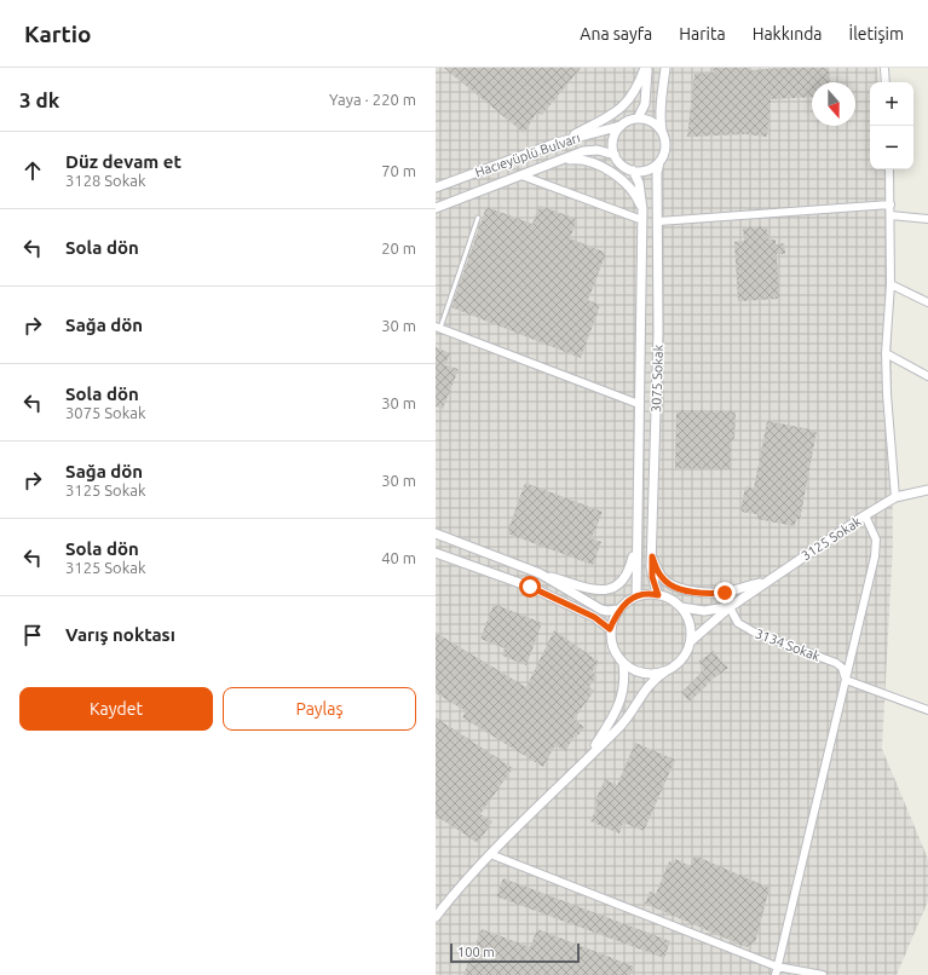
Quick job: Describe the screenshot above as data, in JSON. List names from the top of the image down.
{
  "streets": {
    "street": [
      "Hacıeyüplü Bulvarı",
      "3075 Sokak",
      "3125 Sokak",
      "3134 Sokak"
    ]
  },
  "crossings": [
    ["Hacıeyüplü Bulvarı", "3075 Sokak"],
    ["3075 Sokak", "3125 Sokak"],
    ["3125 Sokak", "3134 Sokak"]
  ],
  "scale_bar": "100 m",
  "north": "bottom",
  "page": {
    "header": "Kartio",
    "nav": [
      "Ana sayfa",
      "Harita",
      "Hakkında",
      "İletişim"
    ],
    "heading": ["3 dk", "Yaya · 220 m"],
    "map_buttons": ["+", "−"],
    "list": [
      ["Düz devam et", "3128 Sokak", "70 m"],
      ["Sola dön", "20 m"],
      ["Sağa dön", "30 m"],
      ["Sola dön", "3075 Sokak", "30 m"],
      ["Sağa dön", "3125 Sokak", "30 m"],
      ["Sola dön", "3125 Sokak", "40 m"],
      "Varış noktası"
    ],
    "buttons": ["Kaydet", "Paylaş"],
    "scale": "100 m"
  }
}
